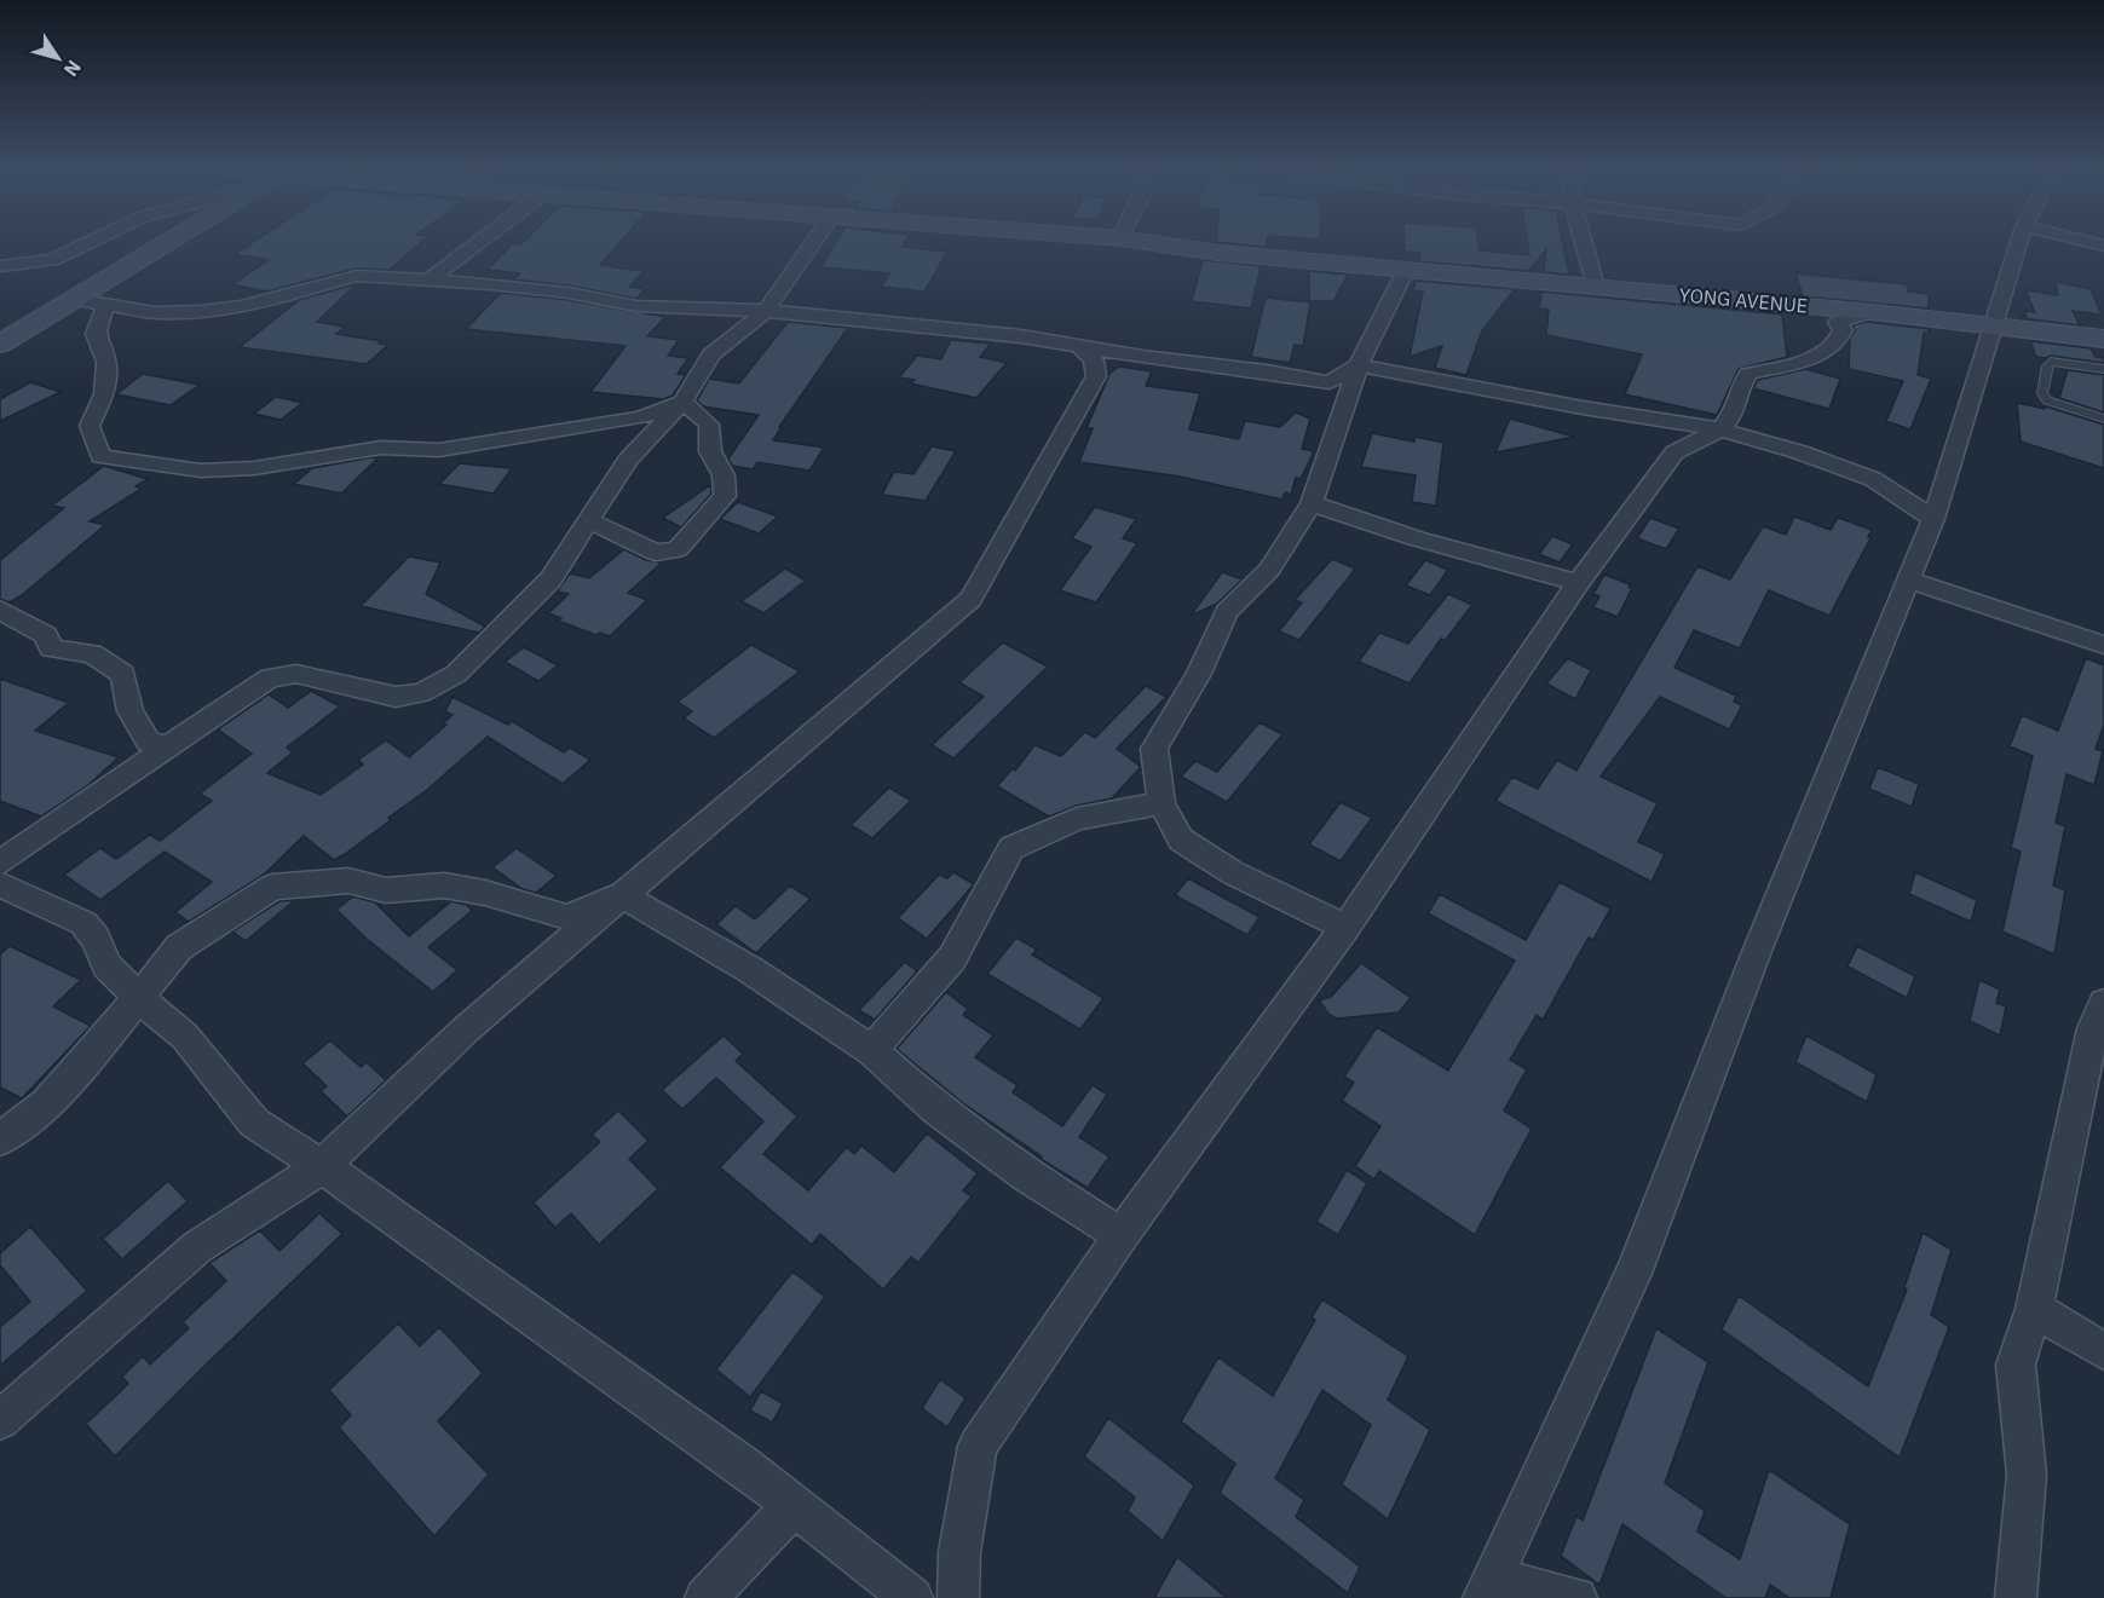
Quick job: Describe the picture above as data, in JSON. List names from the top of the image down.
{
  "streets": {
    "street": ["YONG AVENUE"]
  },
  "north": "bottom right"
}
